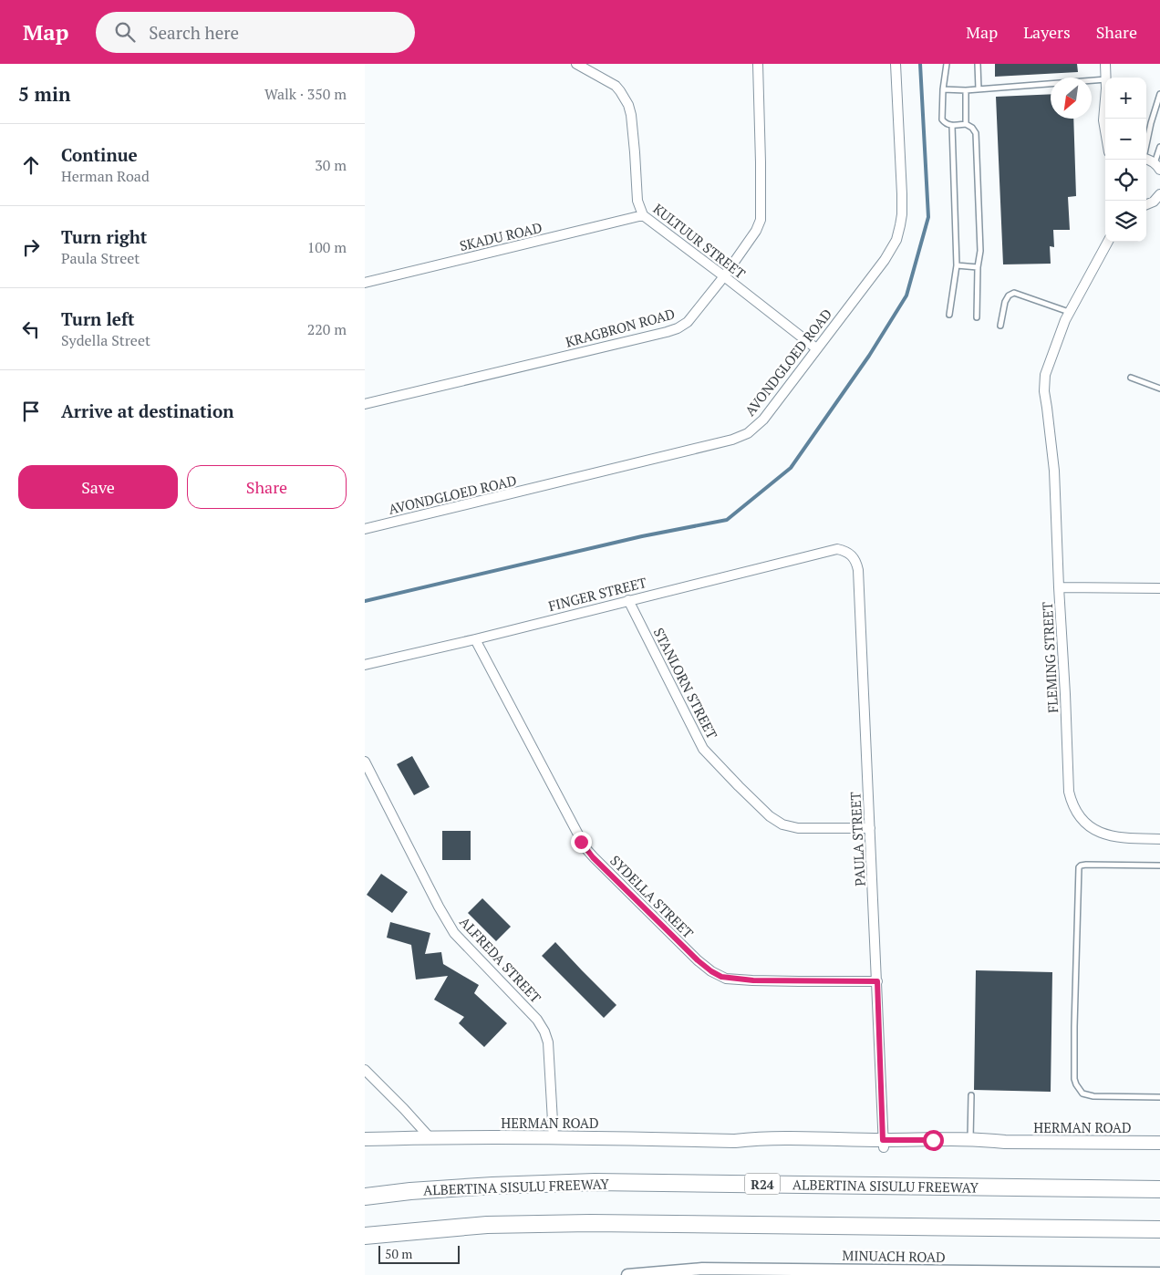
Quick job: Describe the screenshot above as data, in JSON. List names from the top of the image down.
{
  "streets": {
    "highway": ["R24", "ALBERTINA SISULU FREEWAY"],
    "main road": ["HERMAN ROAD"],
    "street": [
      "SKADU ROAD",
      "KULTUUR STREET",
      "KRAGBRON ROAD",
      "AVONDGLOED ROAD",
      "FINGER STREET",
      "FLEMING STREET",
      "STANLORN STREET",
      "PAULA STREET",
      "SYDELLA STREET",
      "ALFREDA STREET",
      "MINUACH ROAD"
    ]
  },
  "crossings": [
    ["SKADU ROAD", "KULTUUR STREET"],
    ["KULTUUR STREET", "KRAGBRON ROAD"],
    ["KULTUUR STREET", "AVONDGLOED ROAD"],
    ["FINGER STREET", "STANLORN STREET"],
    ["FINGER STREET", "PAULA STREET"],
    ["FINGER STREET", "SYDELLA STREET"],
    ["STANLORN STREET", "PAULA STREET"],
    ["PAULA STREET", "SYDELLA STREET"],
    ["PAULA STREET", "HERMAN ROAD"],
    ["ALFREDA STREET", "HERMAN ROAD"]
  ],
  "scale_bar": "50 m",
  "north": "bottom left",
  "page": {
    "header": "Map",
    "search": "Search here",
    "nav": ["Map", "Layers", "Share"],
    "heading": ["5 min", "Walk · 350 m"],
    "map_buttons": ["+", "−"],
    "list": [
      ["Continue", "Herman Road", "30 m"],
      ["Turn right", "Paula Street", "100 m"],
      ["Turn left", "Sydella Street", "220 m"],
      "Arrive at destination"
    ],
    "buttons": ["Save", "Share"],
    "scale": "50 m"
  }
}
